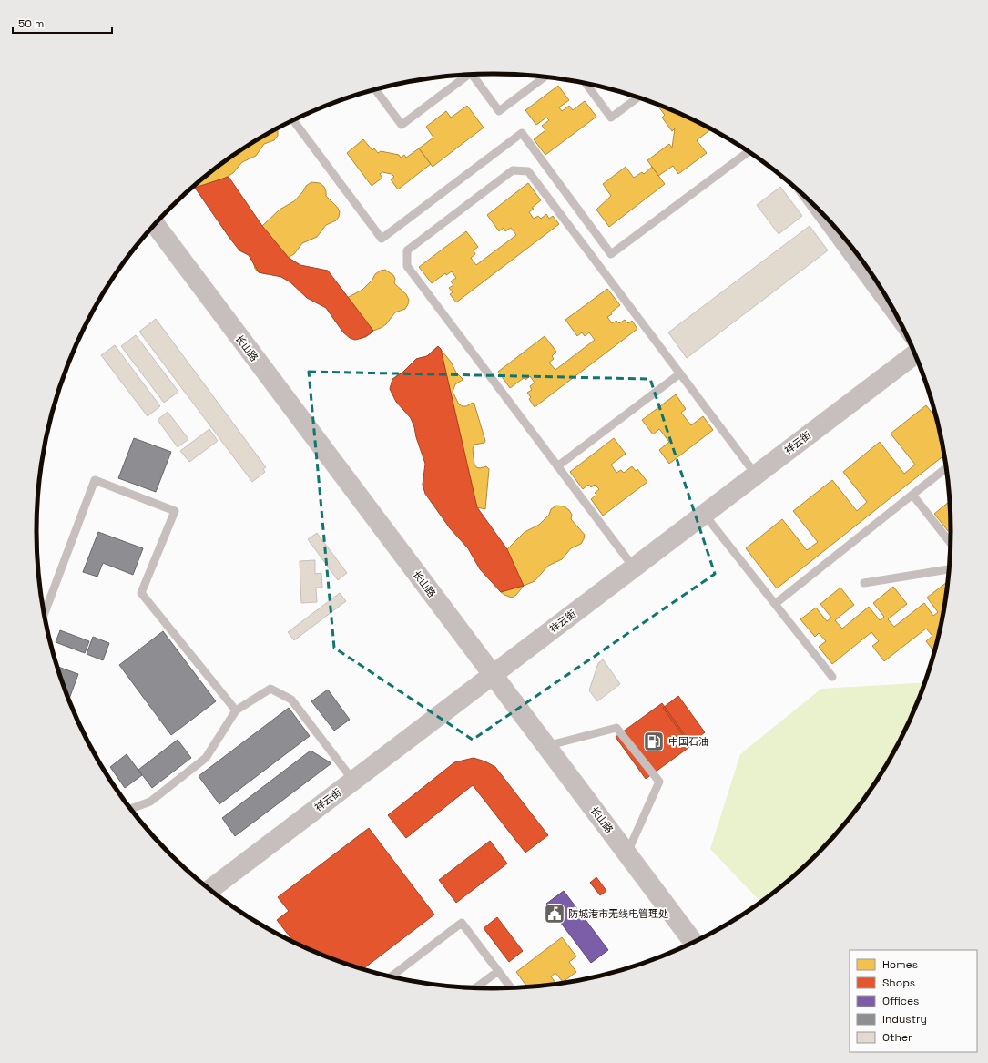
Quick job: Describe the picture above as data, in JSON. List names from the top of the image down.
{
  "streets": {
    "street": ["长山路", "祥云街"]
  },
  "crossings": [
    ["长山路", "祥云街"]
  ],
  "places": {
    "fuel station": ["中国石油"],
    "public building": ["防城港市无线电管理处"]
  },
  "legend": [
    "Homes",
    "Shops",
    "Offices",
    "Industry",
    "Other"
  ],
  "scale_bar": "50 m"
}
